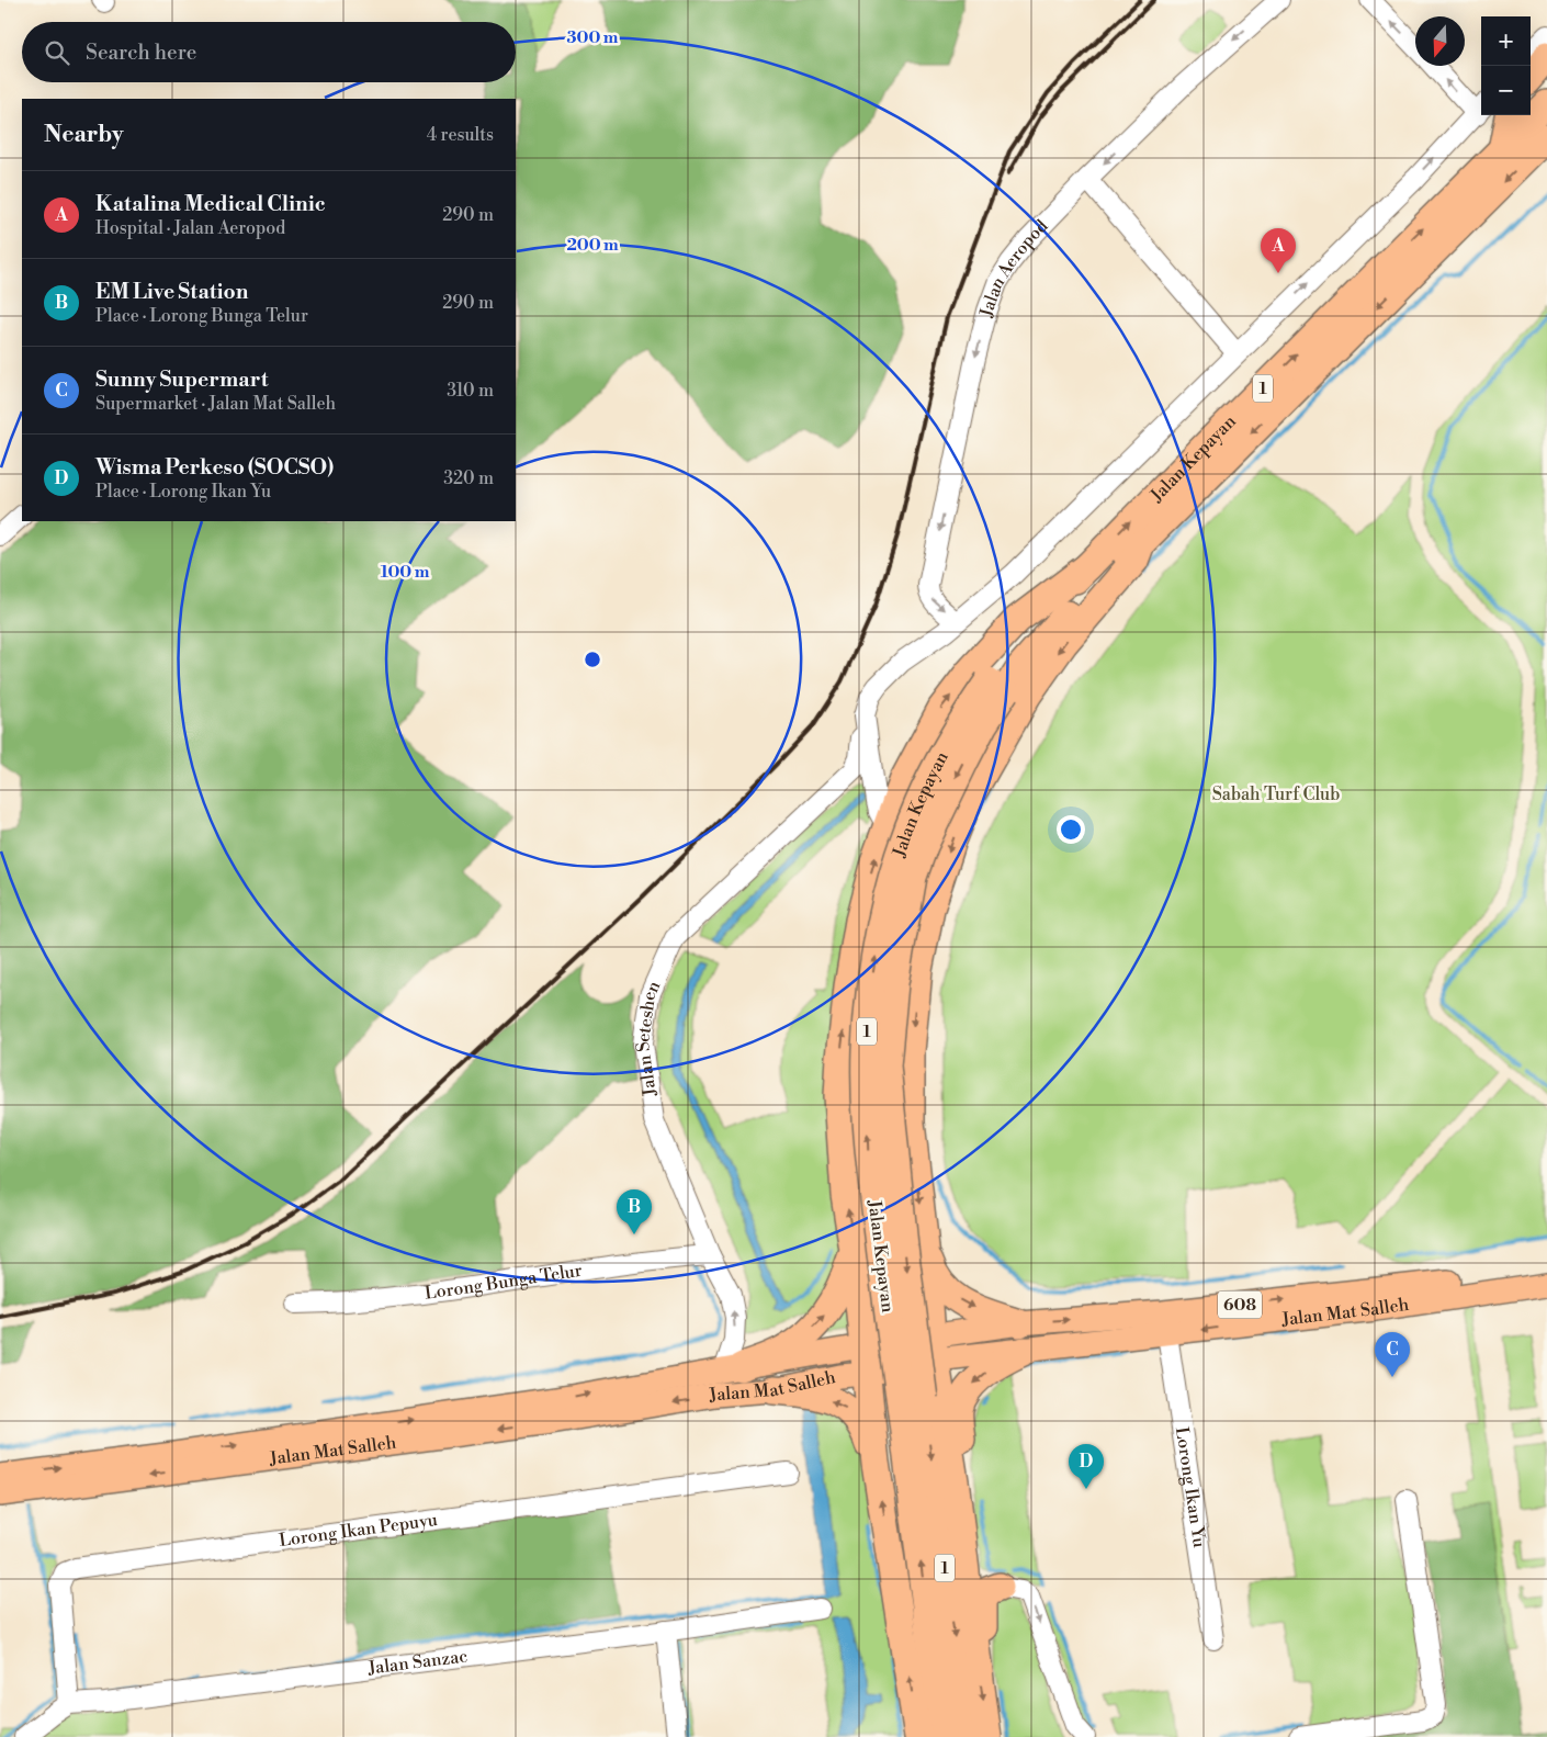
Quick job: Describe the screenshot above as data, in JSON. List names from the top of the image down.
{
  "streets": {
    "highway": ["1", "Jalan Kepayan"],
    "main road": ["608", "Jalan Mat Salleh"],
    "street": [
      "Jalan Aeropod",
      "Jalan Seteshen",
      "Lorong Bunga Telur",
      "Lorong Ikan Yu",
      "Lorong Ikan Pepuyu",
      "Jalan Sanzac"
    ]
  },
  "crossings": [
    ["Jalan Seteshen", "Lorong Bunga Telur"],
    ["Jalan Seteshen", "Jalan Mat Salleh"],
    ["Jalan Mat Salleh", "Lorong Ikan Yu"],
    ["Lorong Ikan Pepuyu", "Jalan Sanzac"]
  ],
  "one_way": ["Jalan Aeropod"],
  "parks": ["Sabah Turf Club"],
  "north": "bottom",
  "page": {
    "map_buttons": ["+", "−"],
    "search": "Search here",
    "heading": ["Nearby", "4 results"],
    "list": [
      {
        "mark": "A",
        "name": "Katalina Medical Clinic",
        "note": "Hospital · Jalan Aeropod",
        "value": "290 m"
      },
      {
        "mark": "B",
        "name": "EM Live Station",
        "note": "Place · Lorong Bunga Telur",
        "value": "290 m"
      },
      {
        "mark": "C",
        "name": "Sunny Supermart",
        "note": "Supermarket · Jalan Mat Salleh",
        "value": "310 m"
      },
      {
        "mark": "D",
        "name": "Wisma Perkeso (SOCSO)",
        "note": "Place · Lorong Ikan Yu",
        "value": "320 m"
      }
    ],
    "pins": [
      "A",
      "B",
      "C",
      "D"
    ]
  },
  "rings": ["300 m", "200 m", "100 m"]
}
